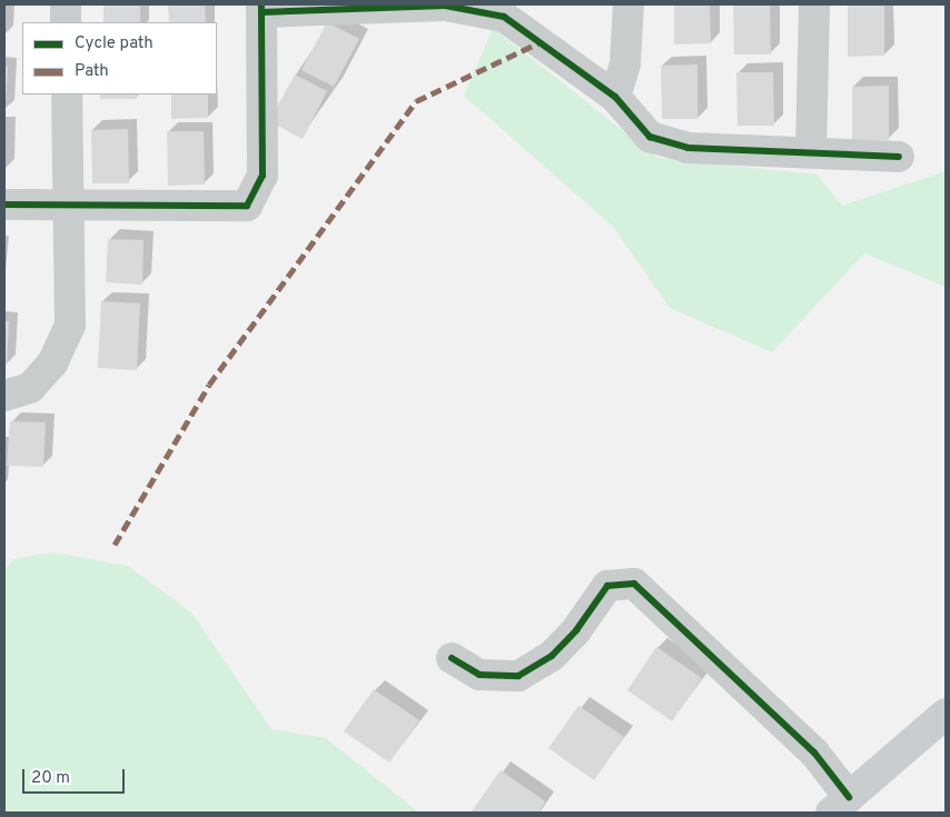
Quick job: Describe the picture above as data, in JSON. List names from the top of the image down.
{
  "legend": ["Cycle path", "Path"],
  "scale_bar": "20 m"
}
